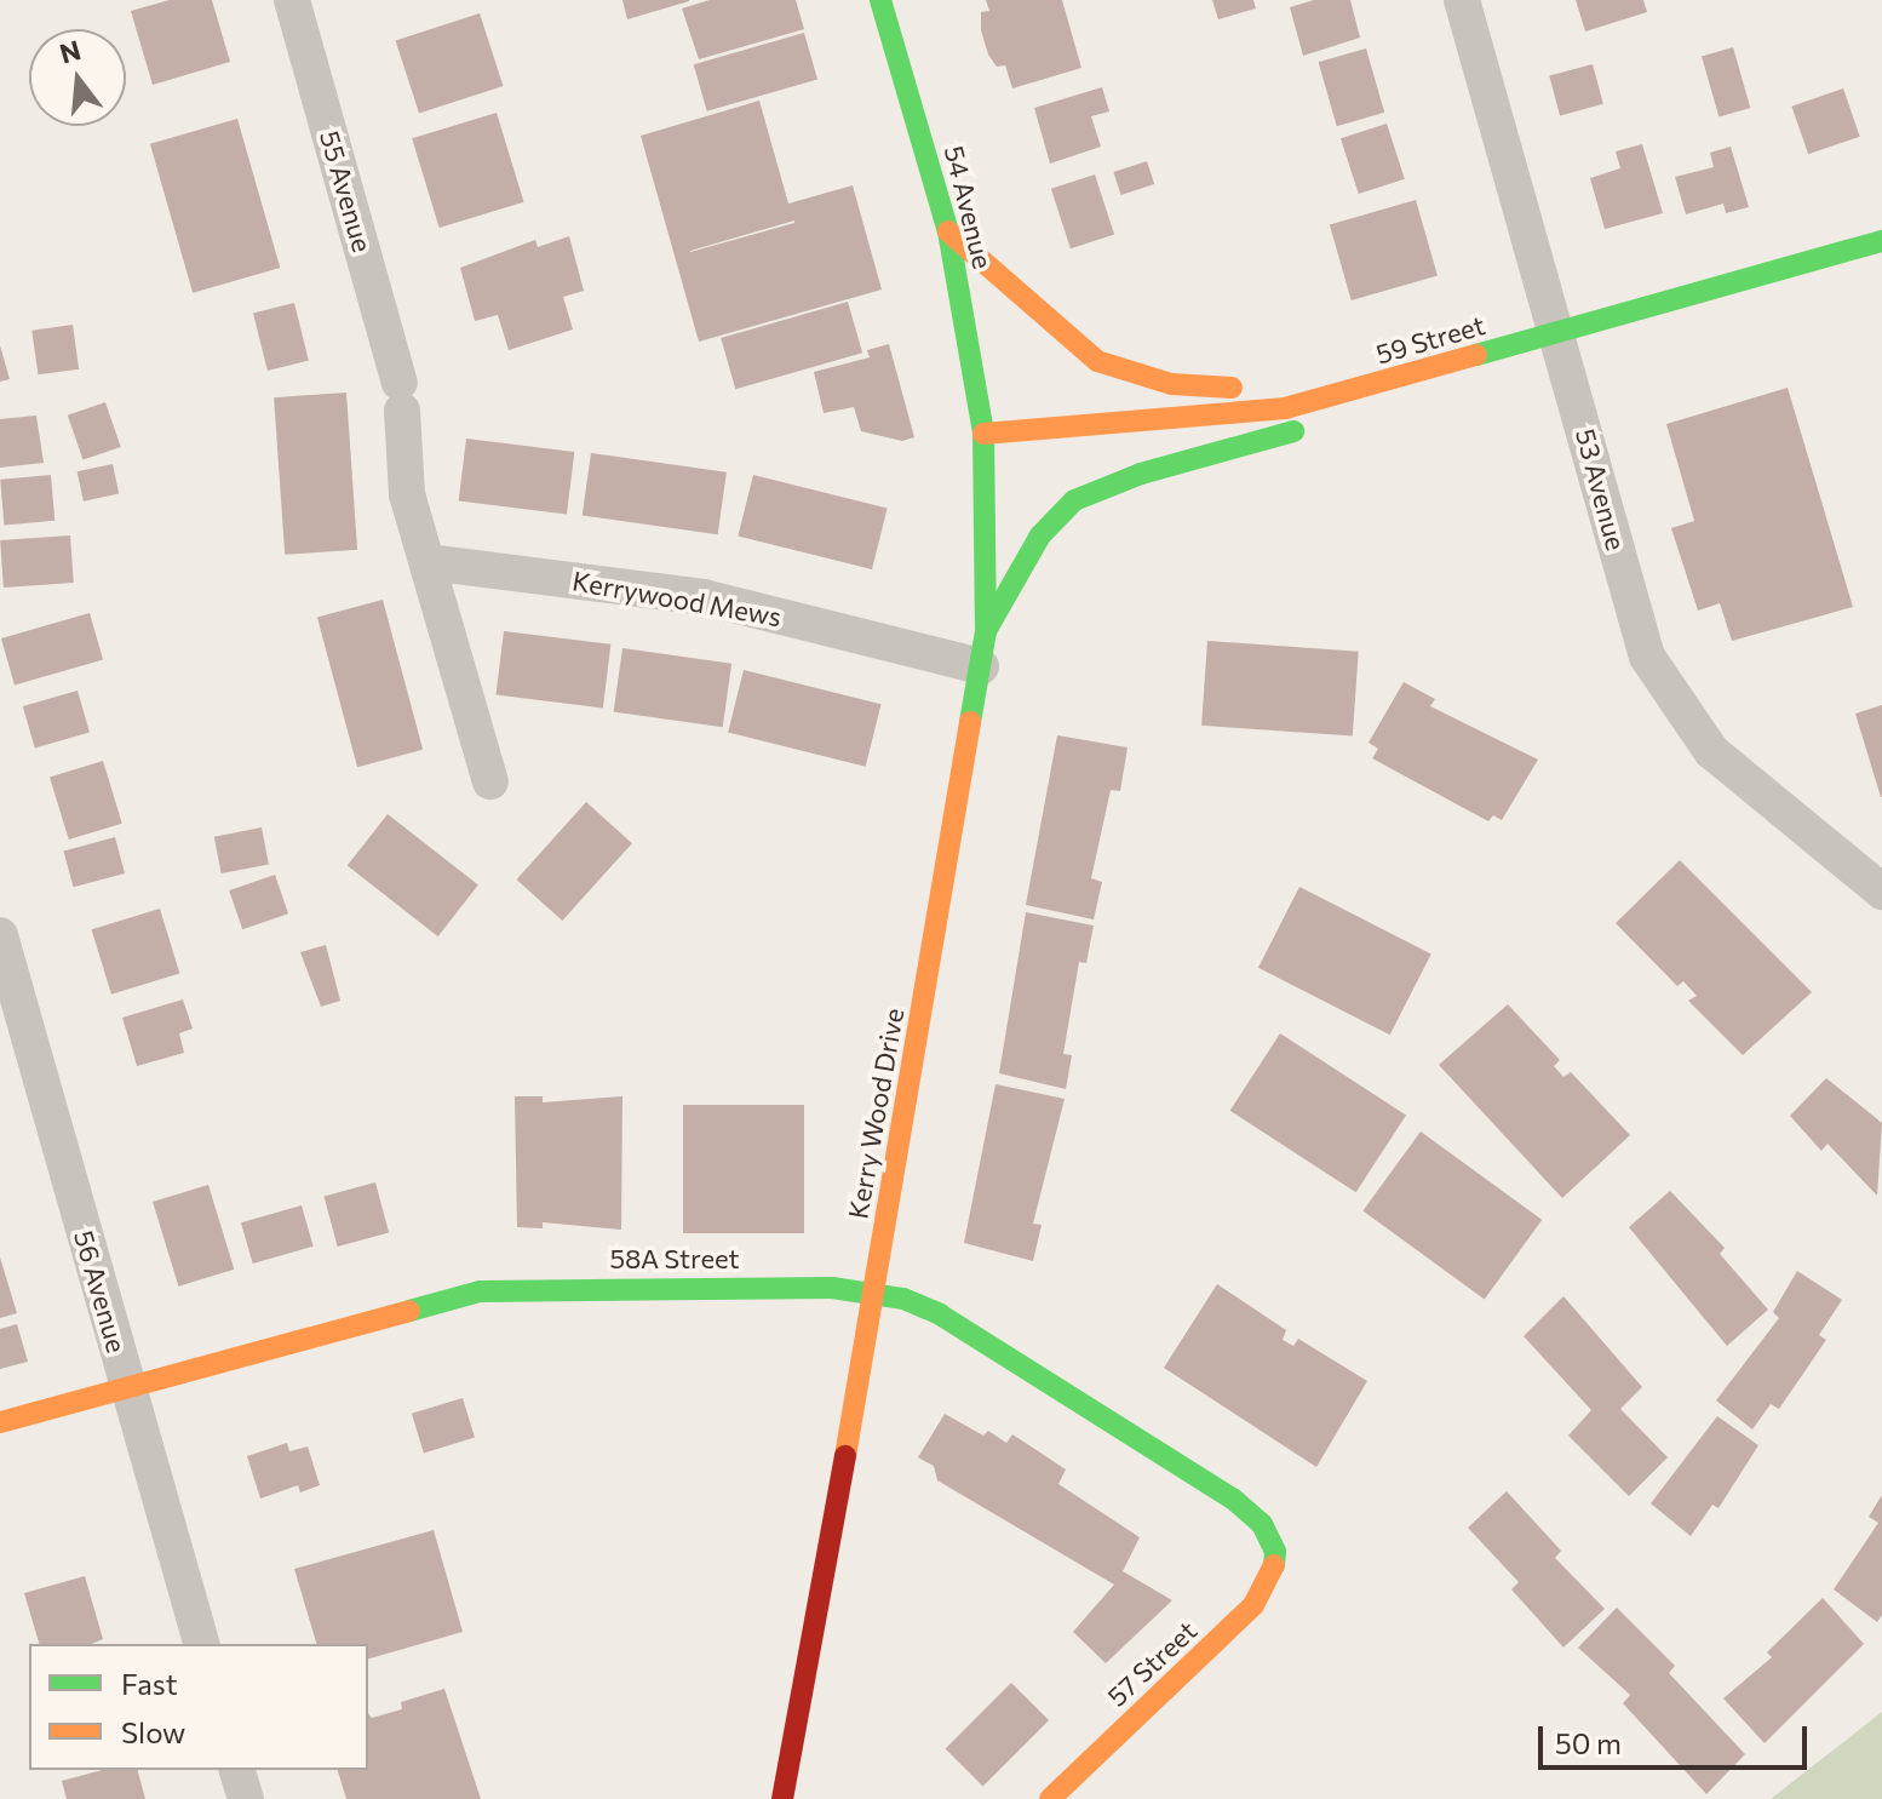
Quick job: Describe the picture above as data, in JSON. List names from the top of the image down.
{
  "streets": {
    "street": [
      "55 Avenue",
      "54 Avenue",
      "59 Street",
      "53 Avenue",
      "Kerrywood Mews",
      "Kerry Wood Drive",
      "58A Street",
      "56 Avenue",
      "57 Street"
    ]
  },
  "crossings": [
    ["55 Avenue", "Kerrywood Mews"],
    ["54 Avenue", "59 Street"],
    ["54 Avenue", "Kerry Wood Drive"],
    ["59 Street", "53 Avenue"],
    ["59 Street", "Kerry Wood Drive"],
    ["Kerrywood Mews", "Kerry Wood Drive"],
    ["Kerry Wood Drive", "58A Street"],
    ["58A Street", "56 Avenue"],
    ["58A Street", "57 Street"]
  ],
  "legend": ["Fast", "Slow"],
  "scale_bar": "50 m",
  "north": "top"
}
